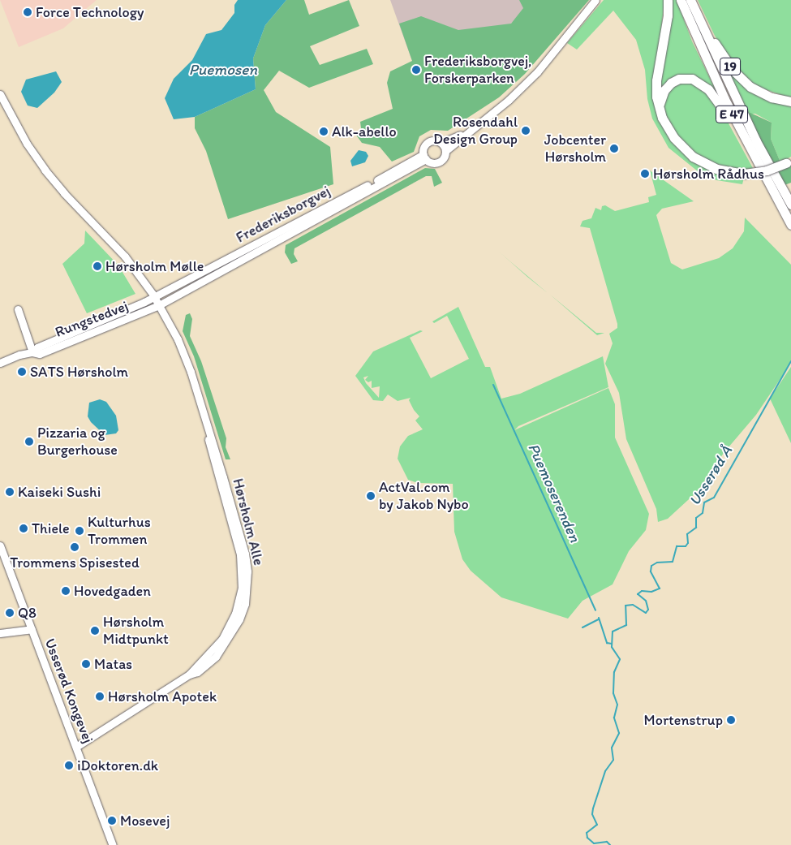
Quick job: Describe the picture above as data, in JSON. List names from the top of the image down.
{
  "streets": {
    "highway": ["19", "E 47"],
    "main road": [
      "Frederiksborgvej",
      "Rungstedvej",
      "Hørsholm Alle",
      "Usserød Kongevej"
    ]
  },
  "crossings": [
    ["19", "E 47"],
    ["Frederiksborgvej", "Rungstedvej"],
    ["Frederiksborgvej", "Hørsholm Alle"],
    ["Rungstedvej", "Hørsholm Alle"],
    ["Hørsholm Alle", "Usserød Kongevej"]
  ],
  "water": ["Puemosen", "Usserød Å", "Puemoserenden"],
  "places": [
    "Force Technology",
    "Frederiksborgvej, Forskerparken",
    "Rosendahl Design Group",
    "Alk-abello",
    "Jobcenter Hørsholm",
    "Hørsholm Rådhus",
    "Hørsholm Mølle",
    "SATS Hørsholm",
    "Pizzaria og Burgerhouse",
    "Kaiseki Sushi",
    "ActVal.com by Jakob Nybo",
    "Thiele",
    "Kulturhus Trommen",
    "Trommens Spisested",
    "Hovedgaden",
    "Q8",
    "Hørsholm Midtpunkt",
    "Matas",
    "Hørsholm Apotek",
    "Mortenstrup",
    "iDoktoren.dk",
    "Mosevej"
  ]
}
